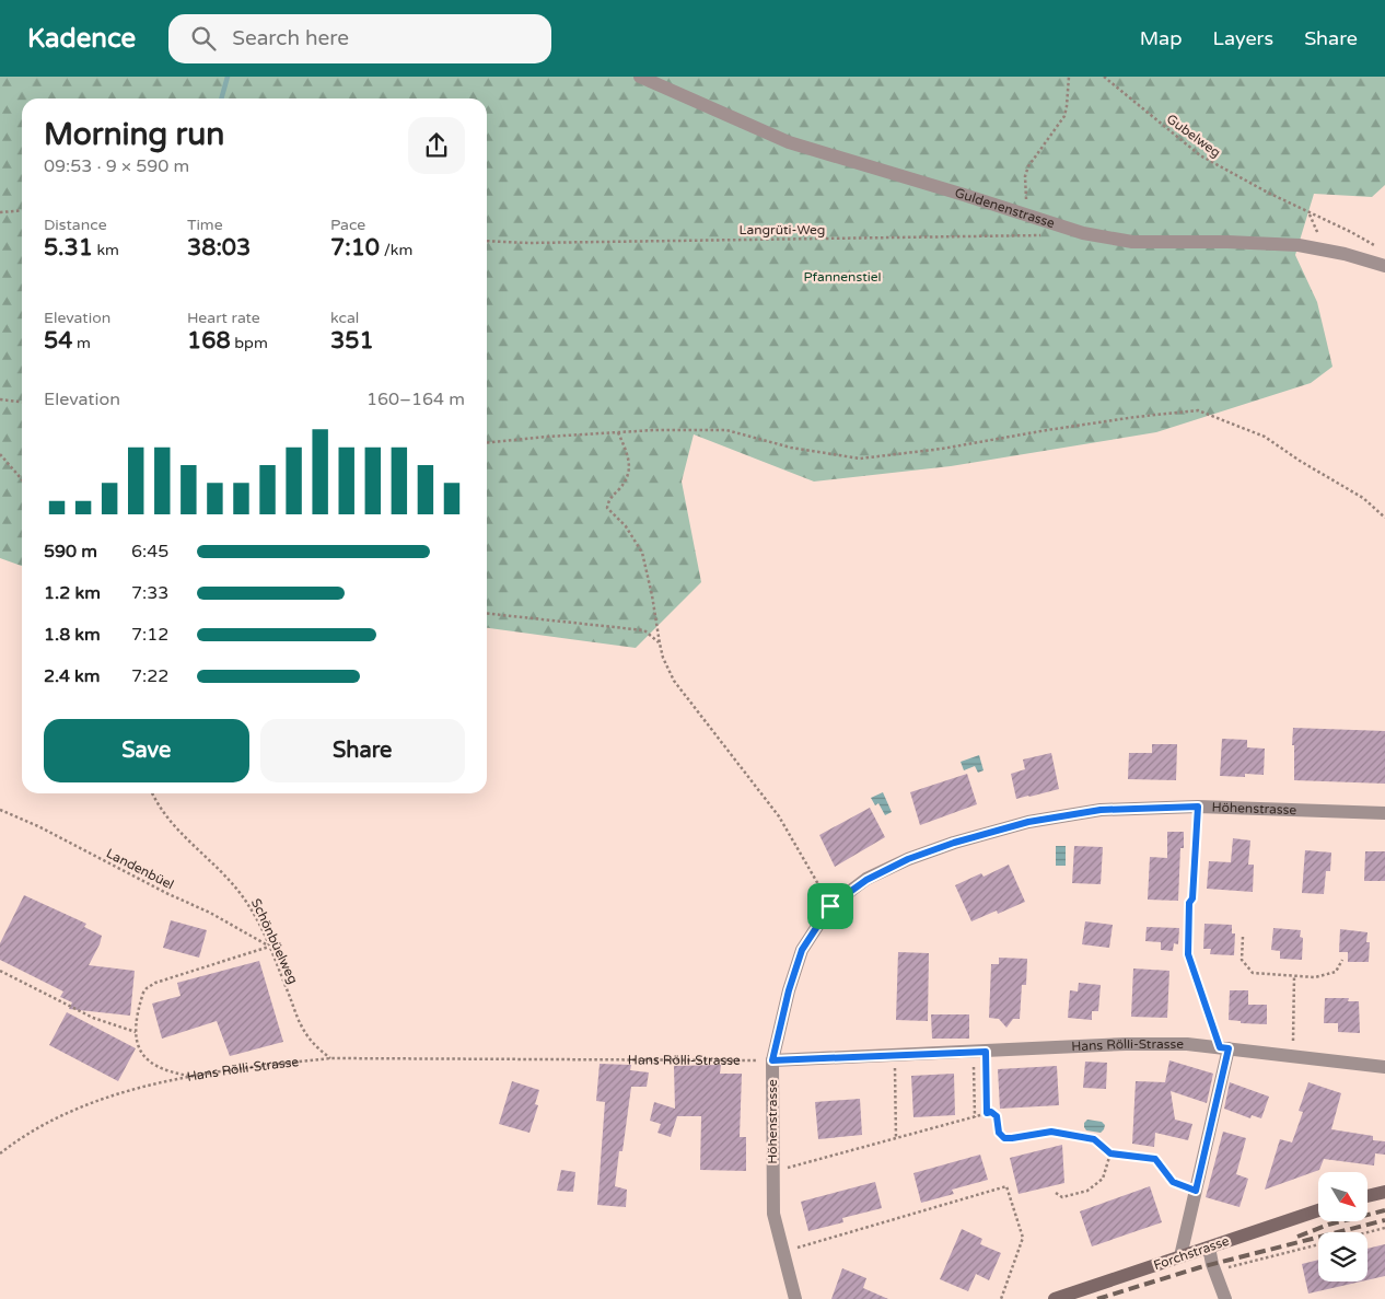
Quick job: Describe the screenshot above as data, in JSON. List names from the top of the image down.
{
  "streets": {
    "main road": ["Forchstrasse"],
    "street": ["Guldenenstrasse", "Höhenstrasse", "Hans Rölli-Strasse"],
    "path": [
      "Gubelweg",
      "Langrüti-Weg",
      "Landenbüel",
      "Schönbüelweg"
    ]
  },
  "crossings": [
    ["Höhenstrasse", "Hans Rölli-Strasse"],
    ["Landenbüel", "Schönbüelweg"],
    ["Schönbüelweg", "Hans Rölli-Strasse"]
  ],
  "parks": ["Pfannenstiel"],
  "north": "bottom right",
  "page": {
    "header": "Kadence",
    "search": "Search here",
    "nav": ["Map", "Layers", "Share"],
    "heading": ["Morning run", "09:53 · 9 × 590 m"],
    "stats": [
      ["Distance", "5.31 km"],
      ["Time", "38:03"],
      ["Pace", "7:10 /km"],
      ["Elevation", "54 m"],
      ["Heart rate", "168 bpm"],
      ["kcal", "351"]
    ],
    "chart": ["Elevation", "160–164 m"],
    "list": [
      {
        "name": "590 m",
        "note": "6:45"
      },
      {
        "name": "1.2 km",
        "note": "7:33"
      },
      {
        "name": "1.8 km",
        "note": "7:12"
      },
      {
        "name": "2.4 km",
        "note": "7:22"
      }
    ],
    "buttons": ["Save", "Share"]
  }
}
